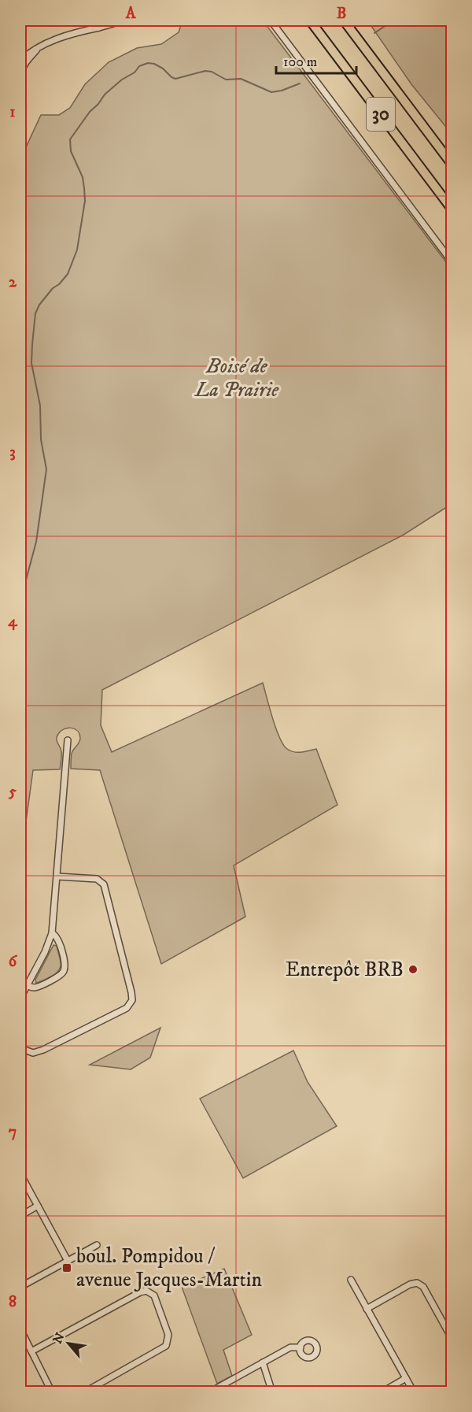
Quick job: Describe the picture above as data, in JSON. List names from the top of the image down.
{
  "streets": {
    "highway": ["30"]
  },
  "parks": ["Boisé de La Prairie"],
  "places": {
    "other": ["Entrepôt BRB"],
    "transit": ["boul. Pompidou / avenue Jacques-Martin"]
  },
  "scale_bar": "100 m",
  "north": "top left",
  "grid": {
    "columns": ["A", "B"],
    "rows": [
      "1",
      "2",
      "3",
      "4",
      "5",
      "6",
      "7",
      "8"
    ]
  }
}
